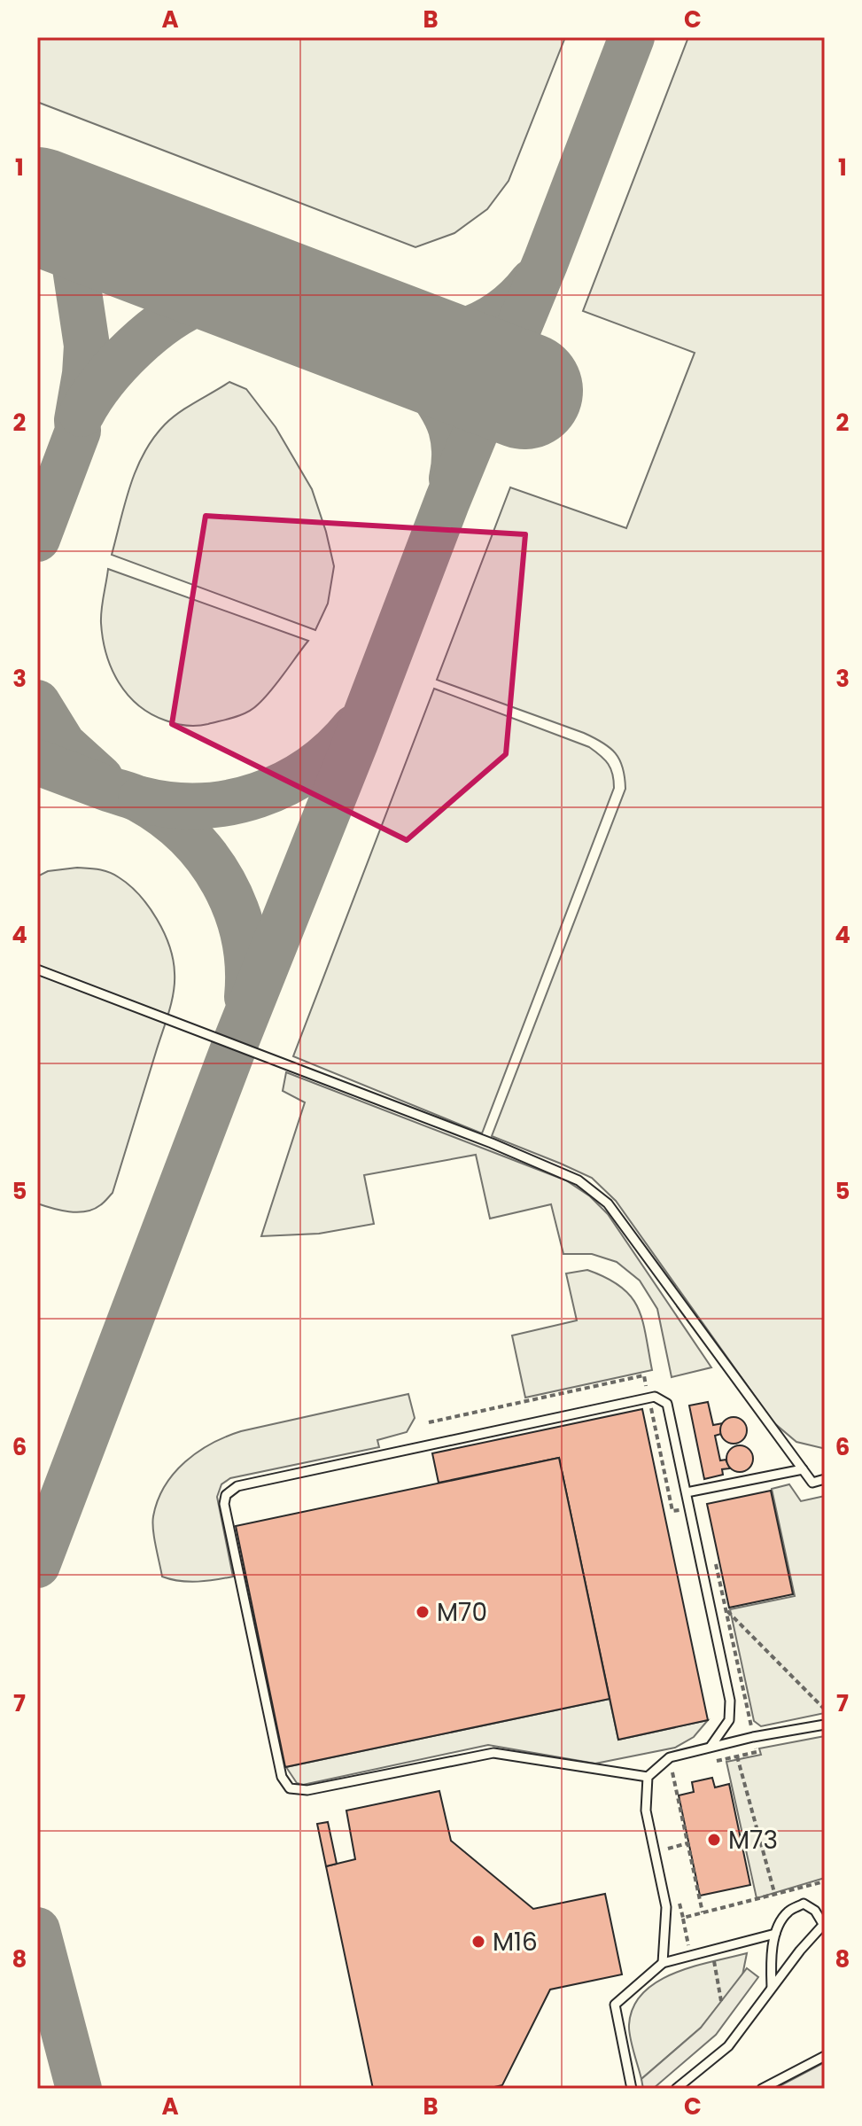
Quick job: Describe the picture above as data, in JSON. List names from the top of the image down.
{
  "places": ["M70", "M73", "M16"],
  "grid": {
    "columns": ["A", "B", "C"],
    "rows": [
      "1",
      "2",
      "3",
      "4",
      "5",
      "6",
      "7",
      "8"
    ]
  }
}
